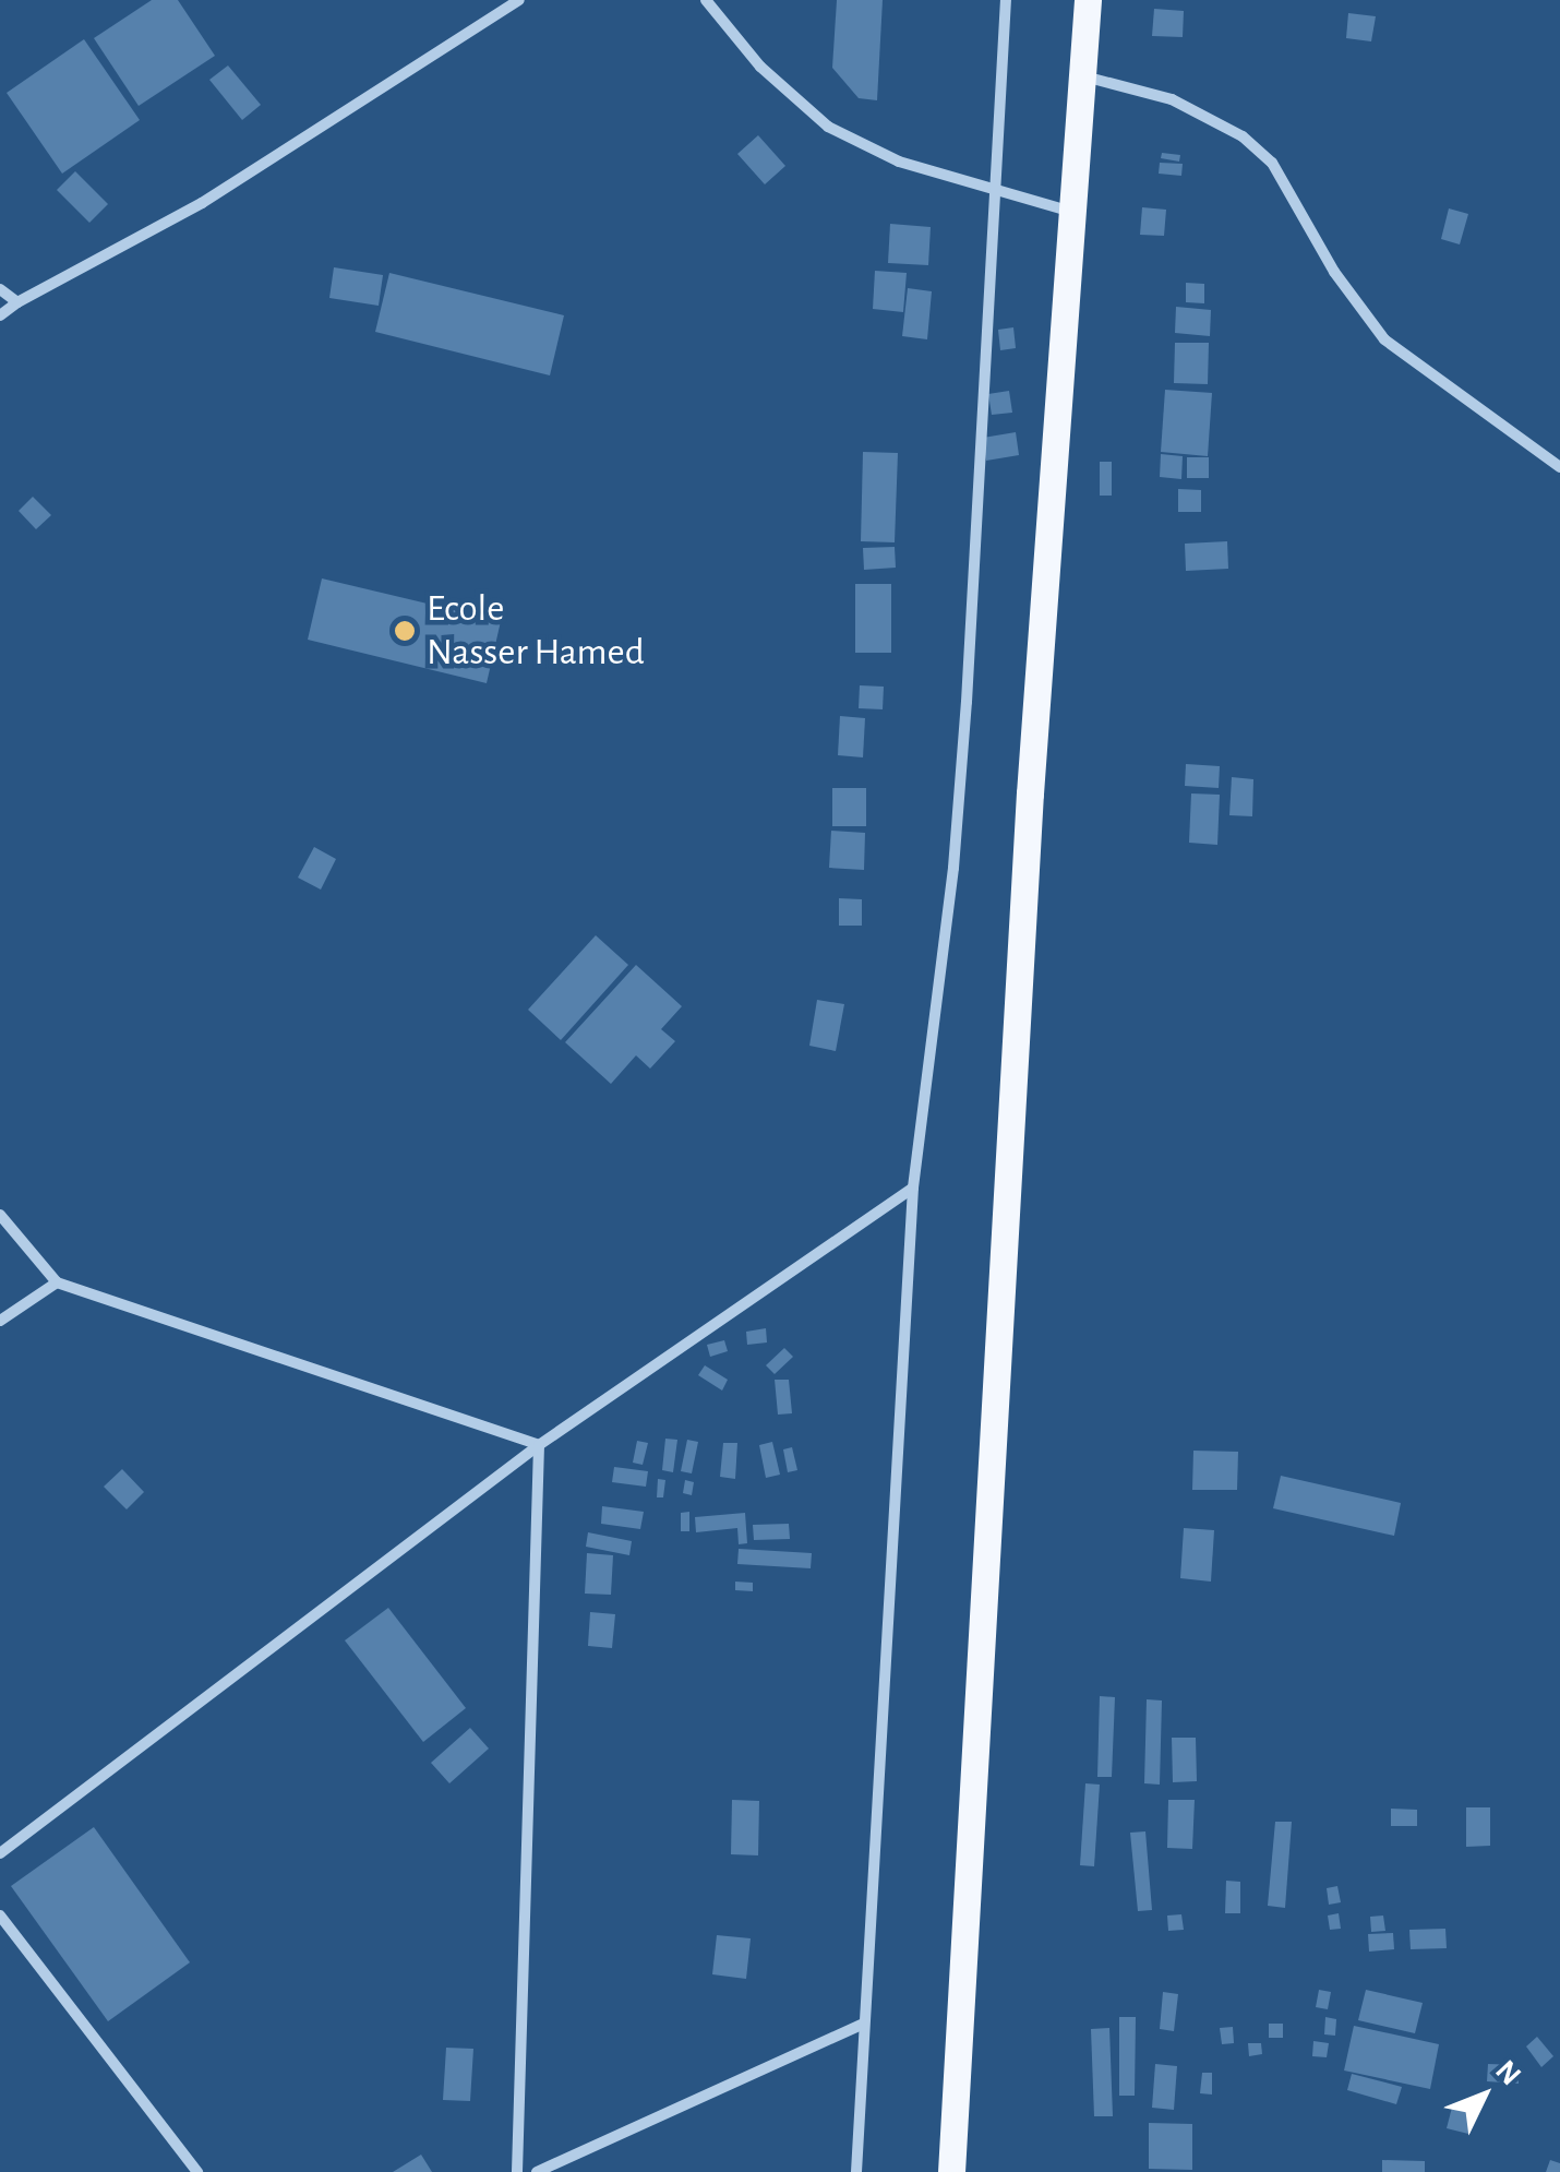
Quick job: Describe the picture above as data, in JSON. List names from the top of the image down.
{
  "places": ["Ecole Nasser Hamed"],
  "north": "top right"
}
